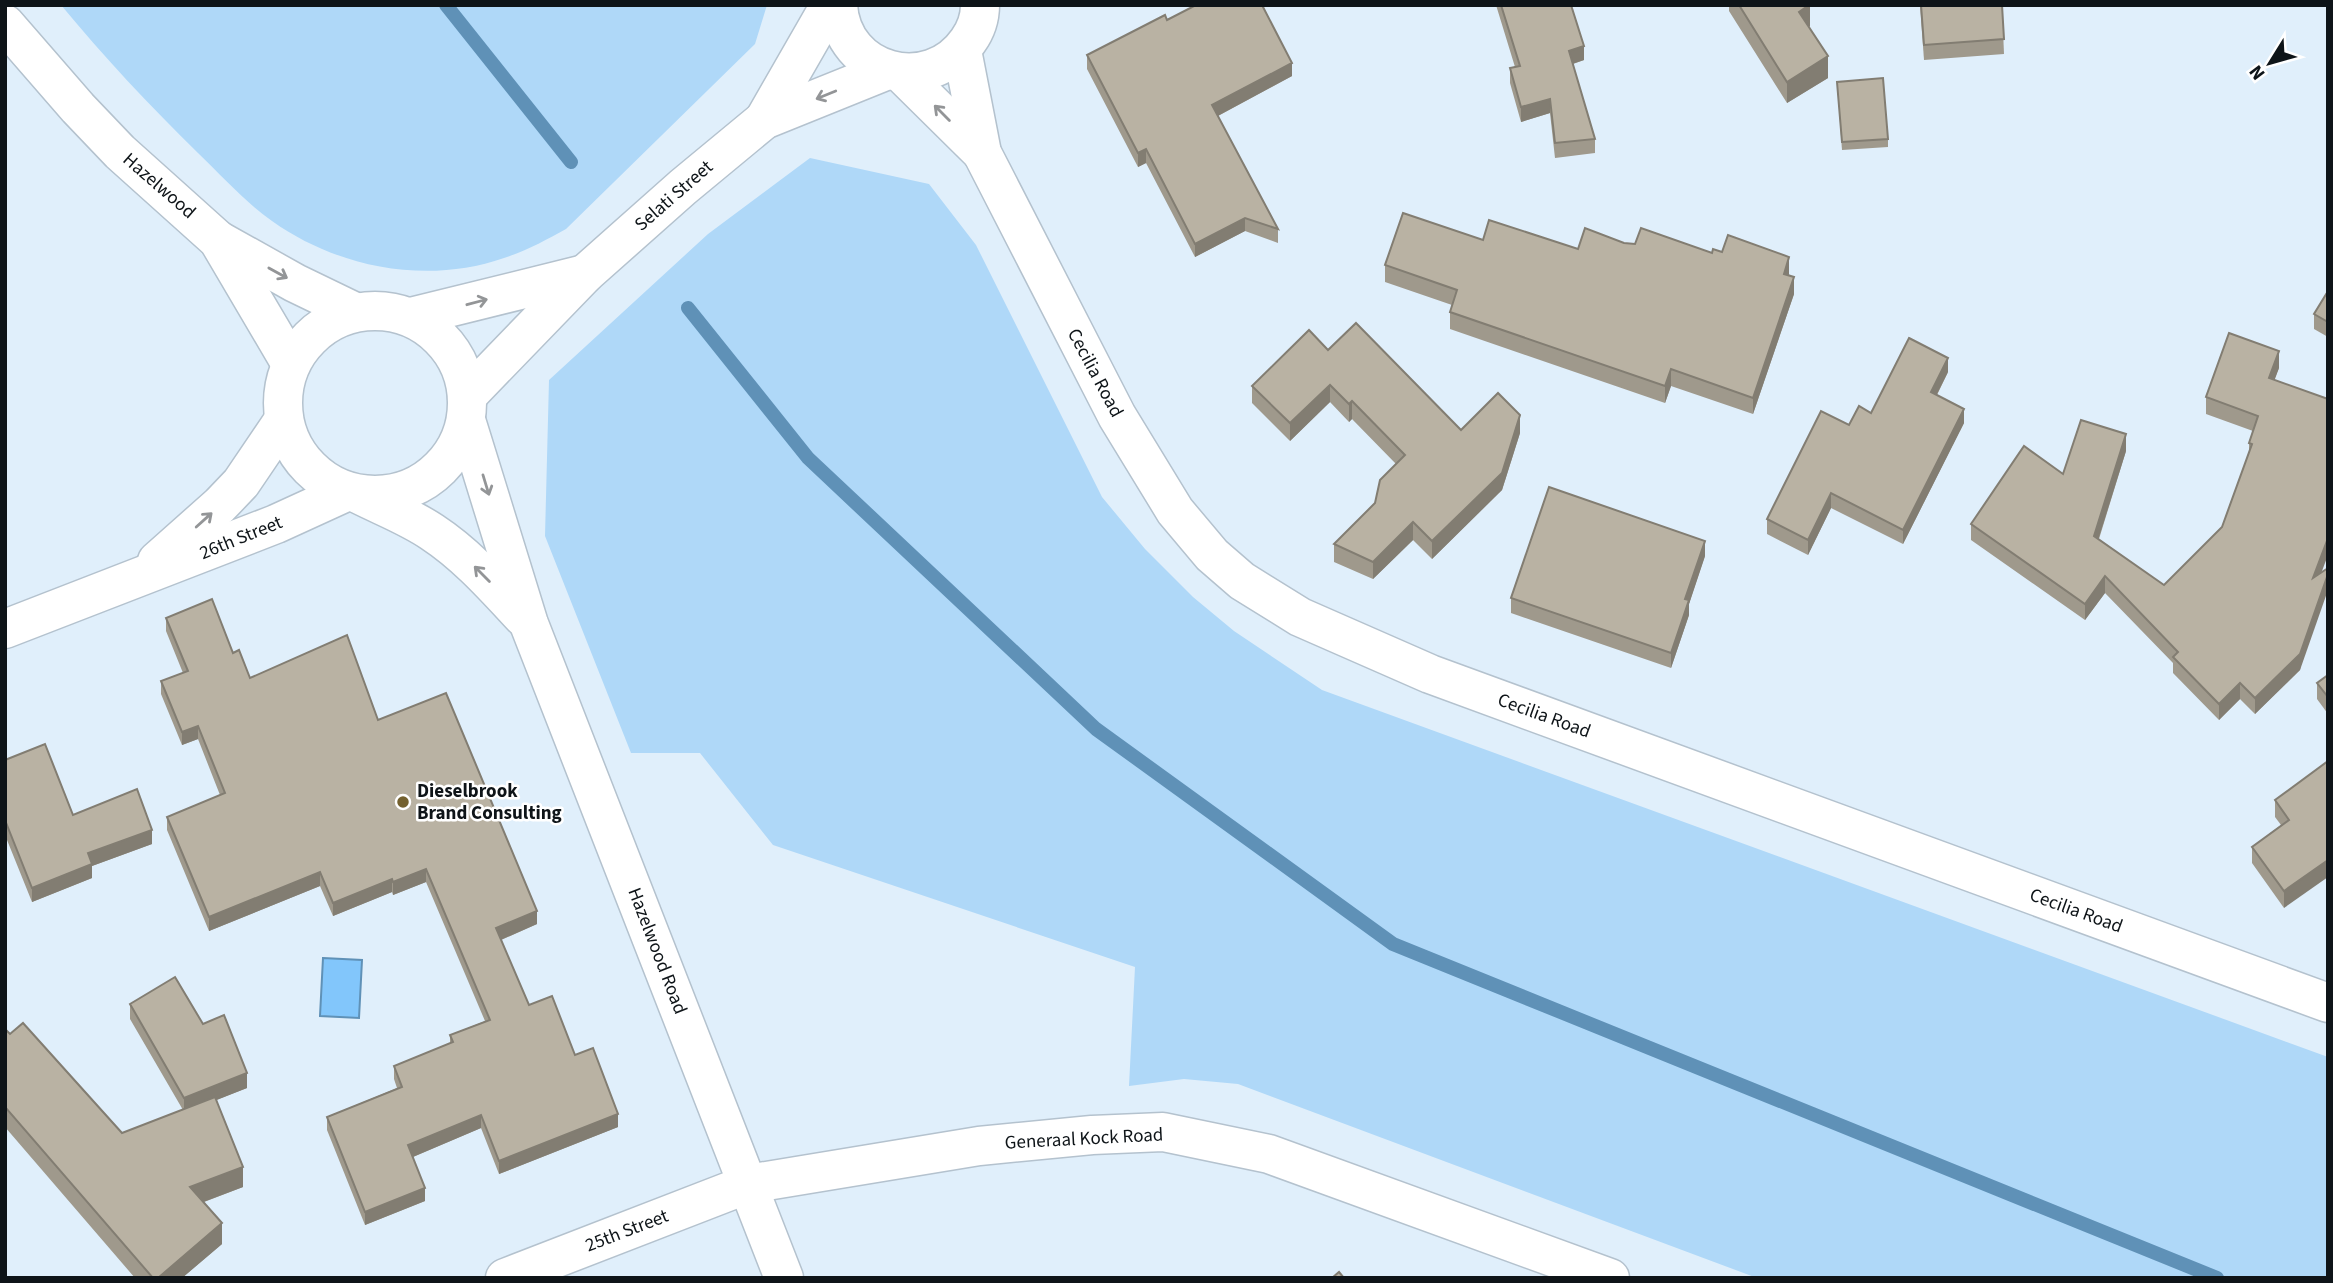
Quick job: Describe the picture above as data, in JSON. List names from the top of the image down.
{
  "streets": {
    "street": [
      "Hazelwood",
      "Selati Street",
      "Cecilia Road",
      "26th Street",
      "Hazelwood Road",
      "Generaal Kock Road",
      "25th Street"
    ]
  },
  "crossings": [
    ["Hazelwood", "Selati Street"],
    ["Hazelwood", "26th Street"],
    ["Hazelwood", "Hazelwood Road"],
    ["Selati Street", "Cecilia Road"],
    ["Selati Street", "26th Street"],
    ["Selati Street", "Hazelwood Road"],
    ["26th Street", "Hazelwood Road"],
    ["Hazelwood Road", "Generaal Kock Road"],
    ["Hazelwood Road", "25th Street"],
    ["Generaal Kock Road", "25th Street"]
  ],
  "places": ["Dieselbrook Brand Consulting"],
  "north": "bottom left"
}
